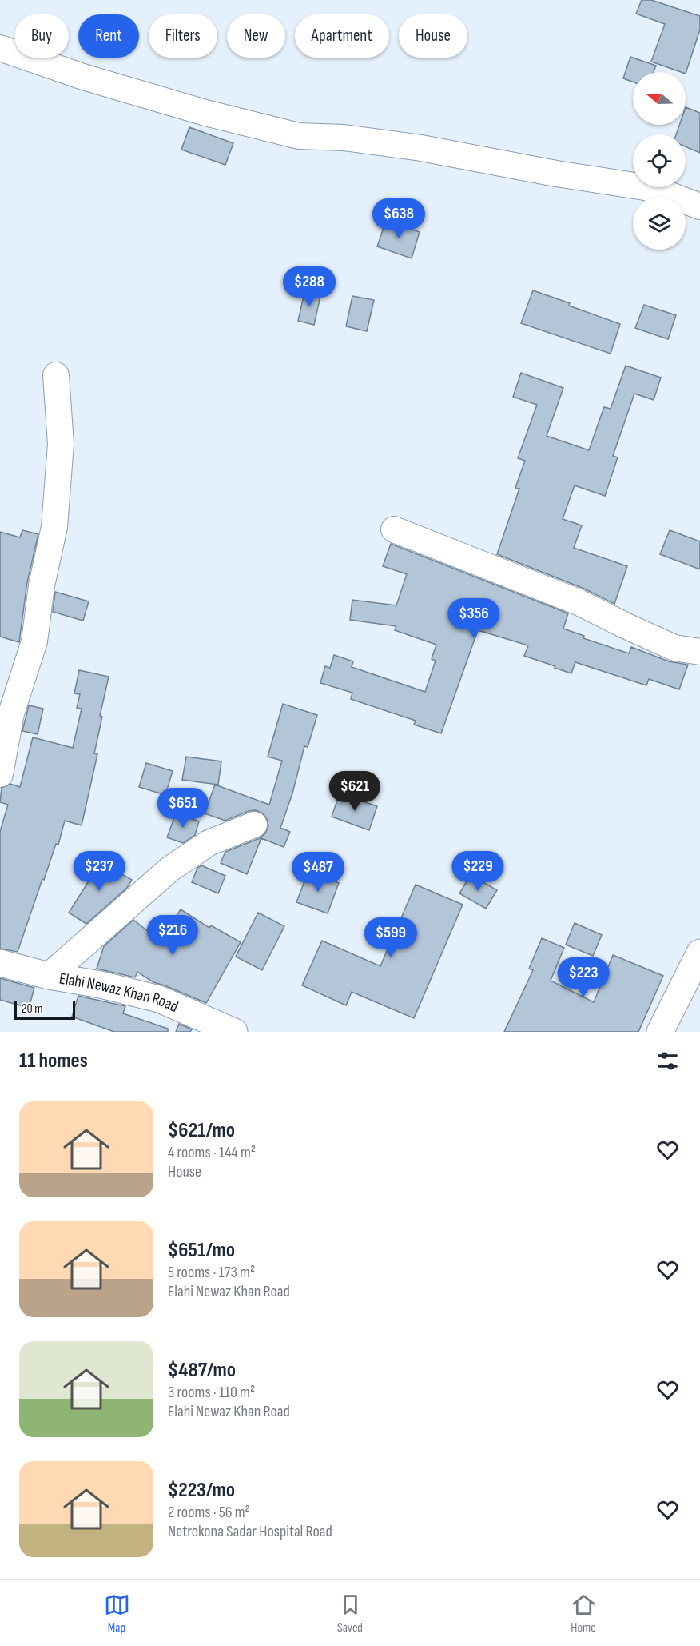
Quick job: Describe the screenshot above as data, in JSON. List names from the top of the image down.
{
  "streets": {
    "street": ["Elahi Newaz Khan Road"]
  },
  "scale_bar": "20 m",
  "north": "left",
  "page": {
    "chip": [
      "Buy",
      "Rent",
      "Filters",
      "New",
      "Apartment",
      "House"
    ],
    "price": [
      "$638",
      "$288",
      "$356",
      "$621",
      "$651",
      "$237",
      "$229",
      "$487",
      "$216",
      "$599",
      "$223"
    ],
    "scale": "20 m",
    "heading": "11 homes",
    "list": [
      {
        "name": "$621/mo",
        "note": "4 rooms · 144 m² · House"
      },
      {
        "name": "$651/mo",
        "note": "5 rooms · 173 m² · Elahi Newaz Khan Road"
      },
      {
        "name": "$487/mo",
        "note": "3 rooms · 110 m² · Elahi Newaz Khan Road"
      },
      {
        "name": "$223/mo",
        "note": "2 rooms · 56 m² · Netrokona Sadar Hospital Road"
      }
    ],
    "tabs": ["Map", "Saved", "Home"]
  }
}
